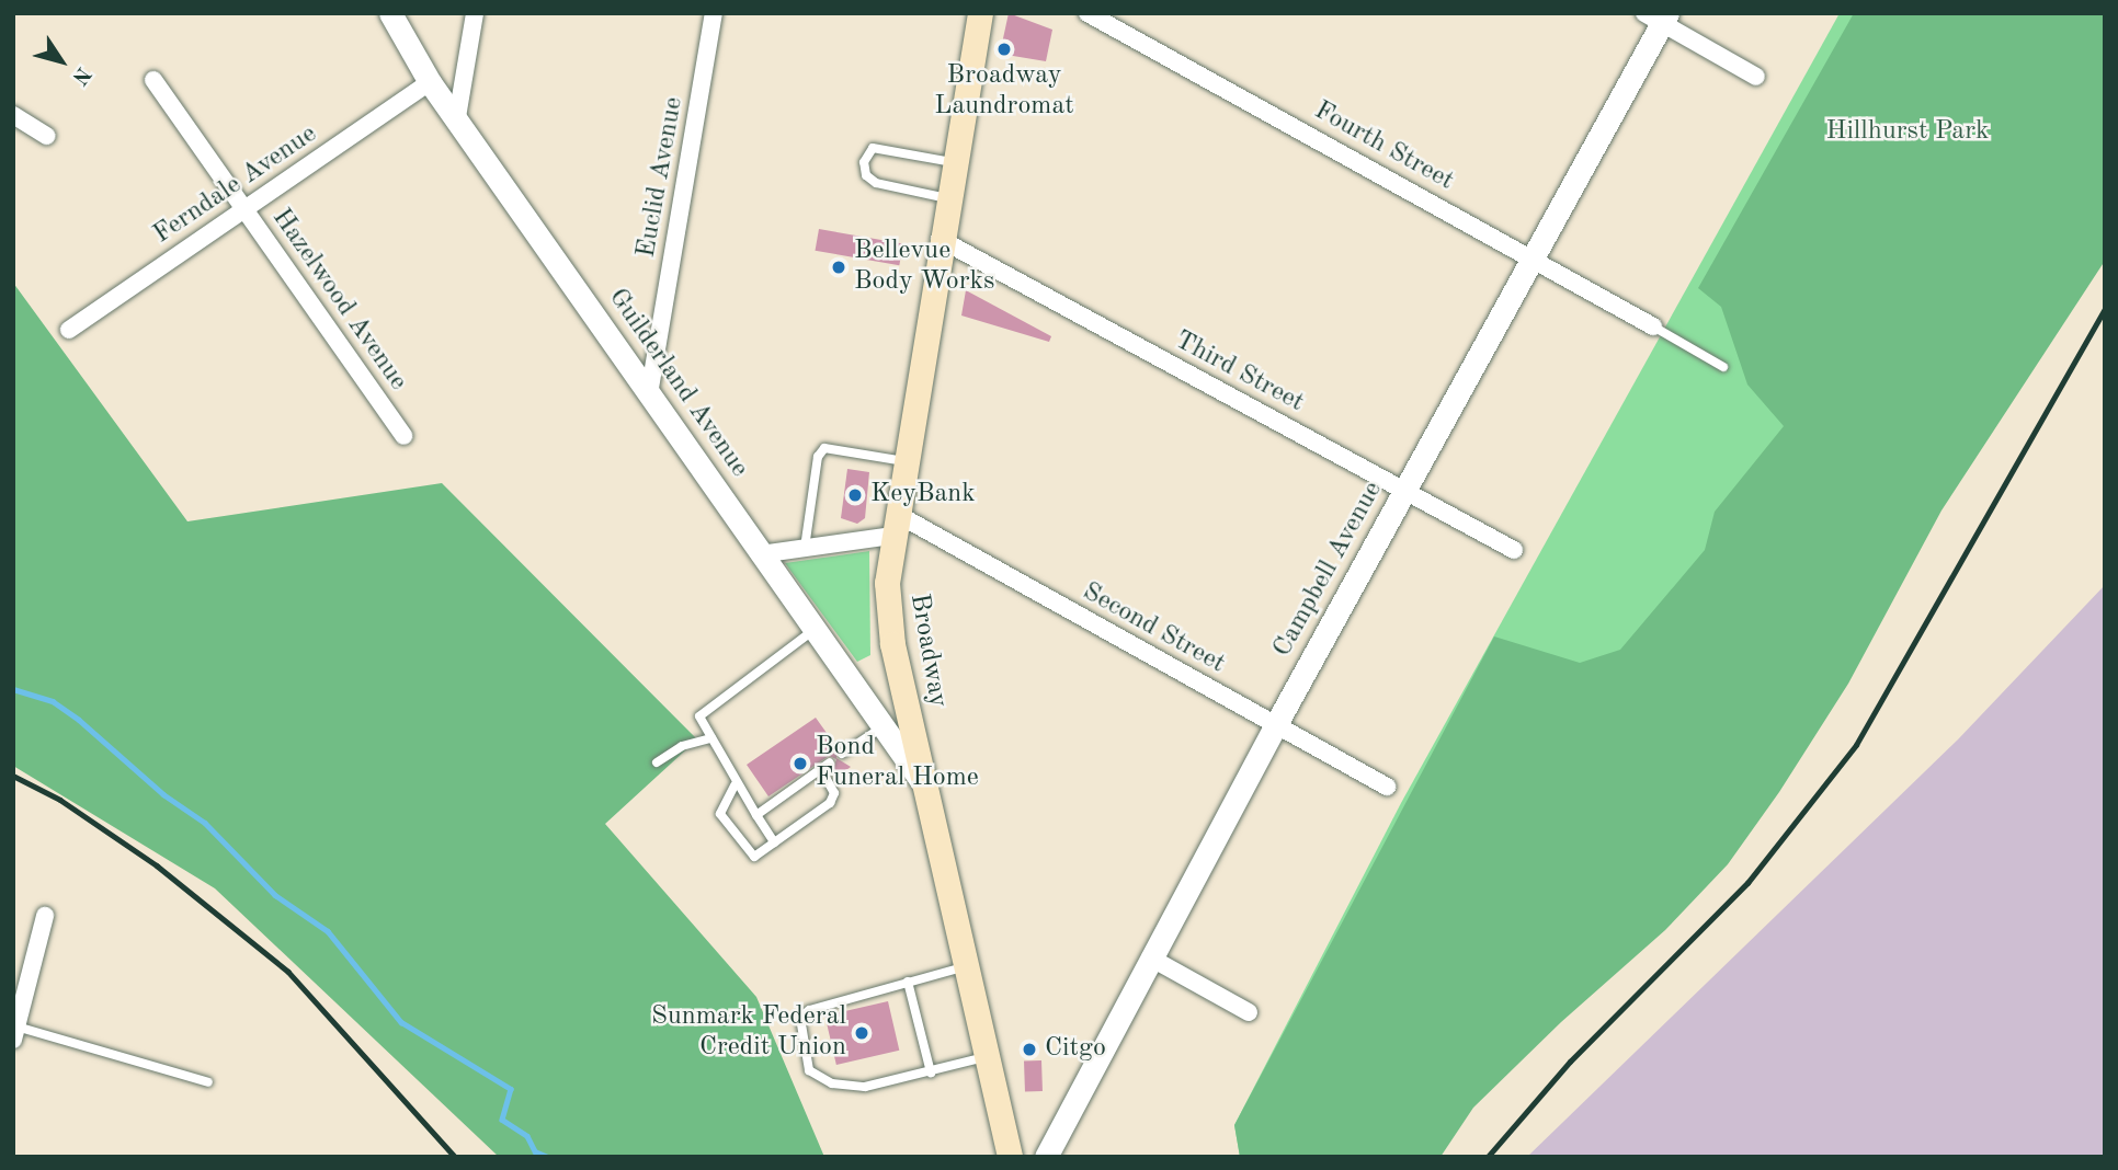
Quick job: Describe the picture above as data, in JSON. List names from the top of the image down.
{
  "streets": {
    "main road": ["Broadway"],
    "street": [
      "Fourth Street",
      "Euclid Avenue",
      "Ferndale Avenue",
      "Hazelwood Avenue",
      "Third Street",
      "Guilderland Avenue",
      "Campbell Avenue",
      "Second Street"
    ]
  },
  "crossings": [
    ["Fourth Street", "Campbell Avenue"],
    ["Euclid Avenue", "Guilderland Avenue"],
    ["Ferndale Avenue", "Hazelwood Avenue"],
    ["Ferndale Avenue", "Guilderland Avenue"],
    ["Third Street", "Campbell Avenue"],
    ["Third Street", "Broadway"],
    ["Guilderland Avenue", "Broadway"],
    ["Campbell Avenue", "Second Street"],
    ["Second Street", "Broadway"]
  ],
  "parks": ["Hillhurst Park"],
  "places": [
    "Broadway Laundromat",
    "Bellevue Body Works",
    "KeyBank",
    "Bond Funeral Home",
    "Sunmark Federal Credit Union",
    "Citgo"
  ],
  "north": "bottom right"
}
